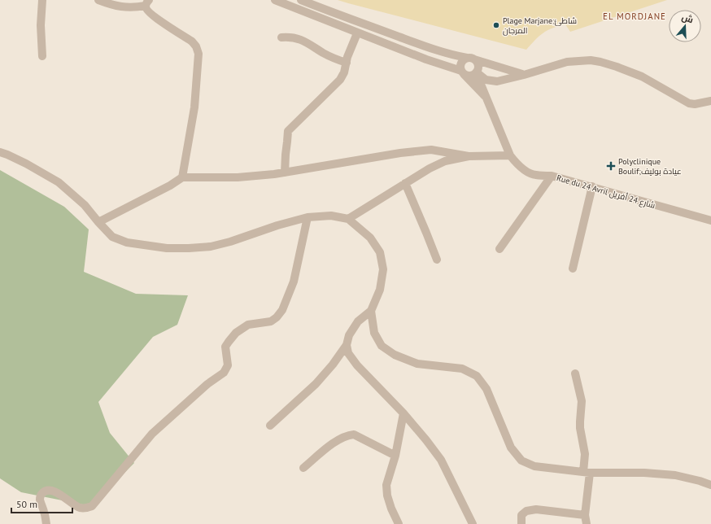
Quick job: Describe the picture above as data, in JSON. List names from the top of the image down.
{
  "streets": {
    "street": ["Rue du 24 Avril شارع 24 أفريل"]
  },
  "districts": ["EL MORDJANE"],
  "places": {
    "other": ["Plage Marjane;شاطئ المرجان"],
    "health": ["Polyclinique Boulif;عيادة بوليف"]
  },
  "scale_bar": "50 m",
  "north": "top"
}
